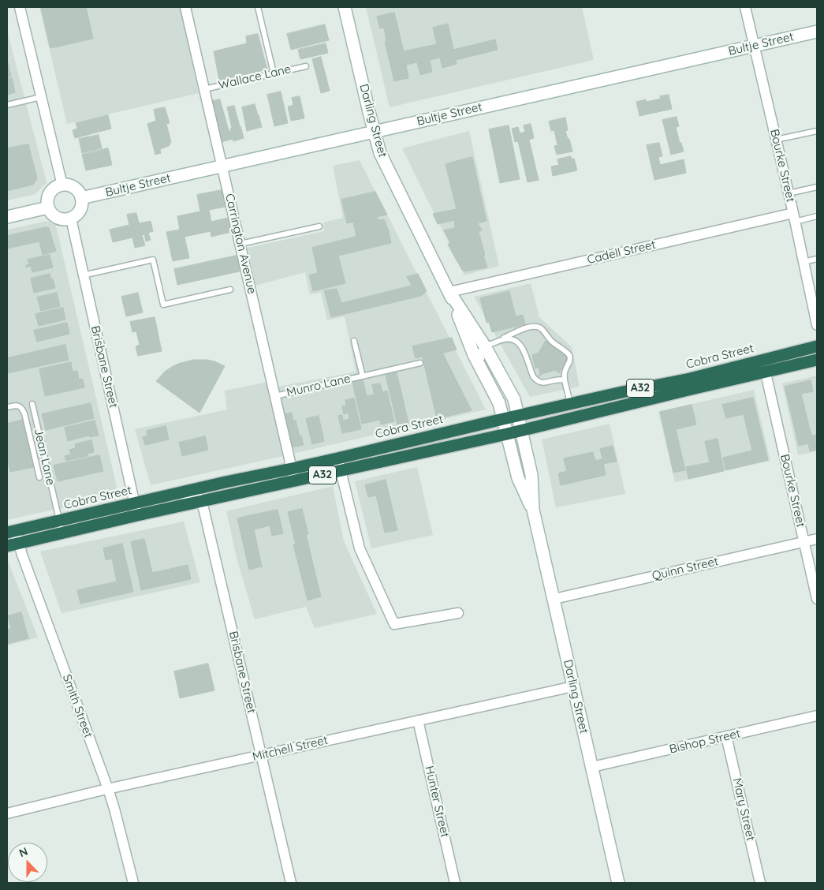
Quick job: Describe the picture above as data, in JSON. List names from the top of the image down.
{
  "streets": {
    "highway": ["Cobra Street", "A32"],
    "street": [
      "Bultje Street",
      "Darling Street",
      "Bourke Street",
      "Carrington Avenue",
      "Cadell Street",
      "Brisbane Street",
      "Quinn Street",
      "Smith Street",
      "Bishop Street",
      "Mitchell Street",
      "Hunter Street",
      "Mary Street"
    ],
    "lane": ["Wallace Lane", "Munro Lane", "Jean Lane"]
  },
  "crossings": [
    ["Bultje Street", "Darling Street"],
    ["Bultje Street", "Bourke Street"],
    ["Bultje Street", "Carrington Avenue"],
    ["Bultje Street", "Brisbane Street"],
    ["Wallace Lane", "Carrington Avenue"],
    ["Darling Street", "Cadell Street"],
    ["Darling Street", "Cobra Street"],
    ["Darling Street", "Quinn Street"],
    ["Darling Street", "Bishop Street"],
    ["Darling Street", "Mitchell Street"],
    ["Bourke Street", "Cadell Street"],
    ["Bourke Street", "Cobra Street"],
    ["Bourke Street", "Quinn Street"],
    ["Carrington Avenue", "Cobra Street"],
    ["Carrington Avenue", "Munro Lane"],
    ["Cobra Street", "Brisbane Street"],
    ["Cobra Street", "Jean Lane"],
    ["Cobra Street", "Smith Street"],
    ["Brisbane Street", "Mitchell Street"],
    ["Smith Street", "Mitchell Street"],
    ["Bishop Street", "Mary Street"],
    ["Mitchell Street", "Hunter Street"]
  ],
  "north": "top"
}
